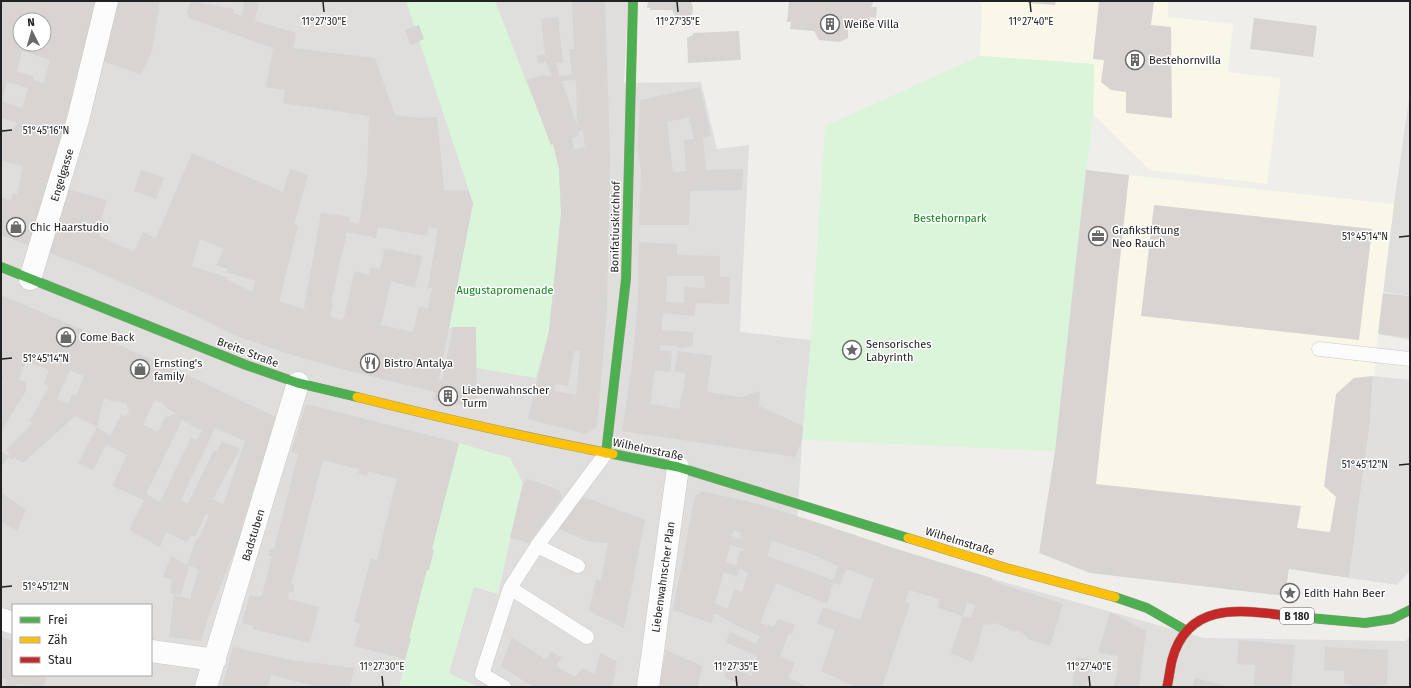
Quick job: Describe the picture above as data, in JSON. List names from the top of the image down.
{
  "streets": {
    "street": [
      "Engelgasse",
      "Bonifatiuskirchhof",
      "Breite Straße",
      "Wilhelmstraße",
      "Badstuben",
      "Liebenwahnscher Plan",
      "B 180"
    ]
  },
  "crossings": [
    ["Engelgasse", "Breite Straße"],
    ["Bonifatiuskirchhof", "Wilhelmstraße"],
    ["Breite Straße", "Wilhelmstraße"],
    ["Breite Straße", "Badstuben"],
    ["Wilhelmstraße", "Liebenwahnscher Plan"],
    ["Wilhelmstraße", "B 180"]
  ],
  "parks": ["Bestehornpark", "Augustapromenade"],
  "places": {
    "building": ["Weiße Villa", "Bestehornvilla", "Liebenwahnscher Turm"],
    "shop": ["Chic Haarstudio", "Come Back", "Ernsting's family"],
    "office": ["Grafikstiftung Neo Rauch"],
    "place": ["Sensorisches Labyrinth", "Edith Hahn Beer"],
    "restaurant": ["Bistro Antalya"]
  },
  "legend": ["Frei", "Zäh", "Stau"],
  "north": "top",
  "coordinates": [
    "11°27'30\"E",
    "11°27'35\"E",
    "11°27'40\"E",
    "51°45'16\"N",
    "51°45'14\"N",
    "51°45'12\"N"
  ]
}
